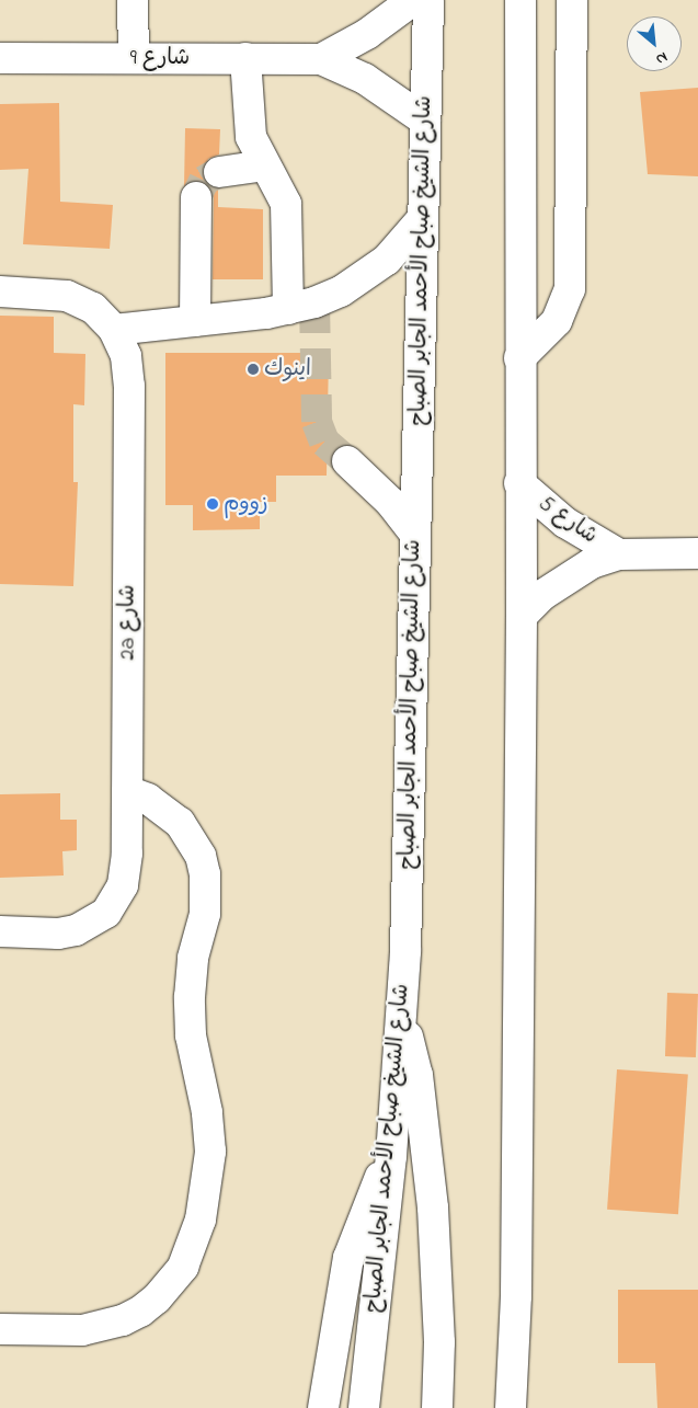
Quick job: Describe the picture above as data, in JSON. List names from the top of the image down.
{
  "streets": {
    "main road": [
      "شارع 9",
      "شارع الشيخ صباح الأحمد الجابر الصباح",
      "شارع 5",
      "2a شارع"
    ]
  },
  "crossings": [
    ["شارع 9", "شارع الشيخ صباح الأحمد الجابر الصباح"]
  ],
  "places": ["اينوك", "زووم"],
  "north": "bottom right"
}
